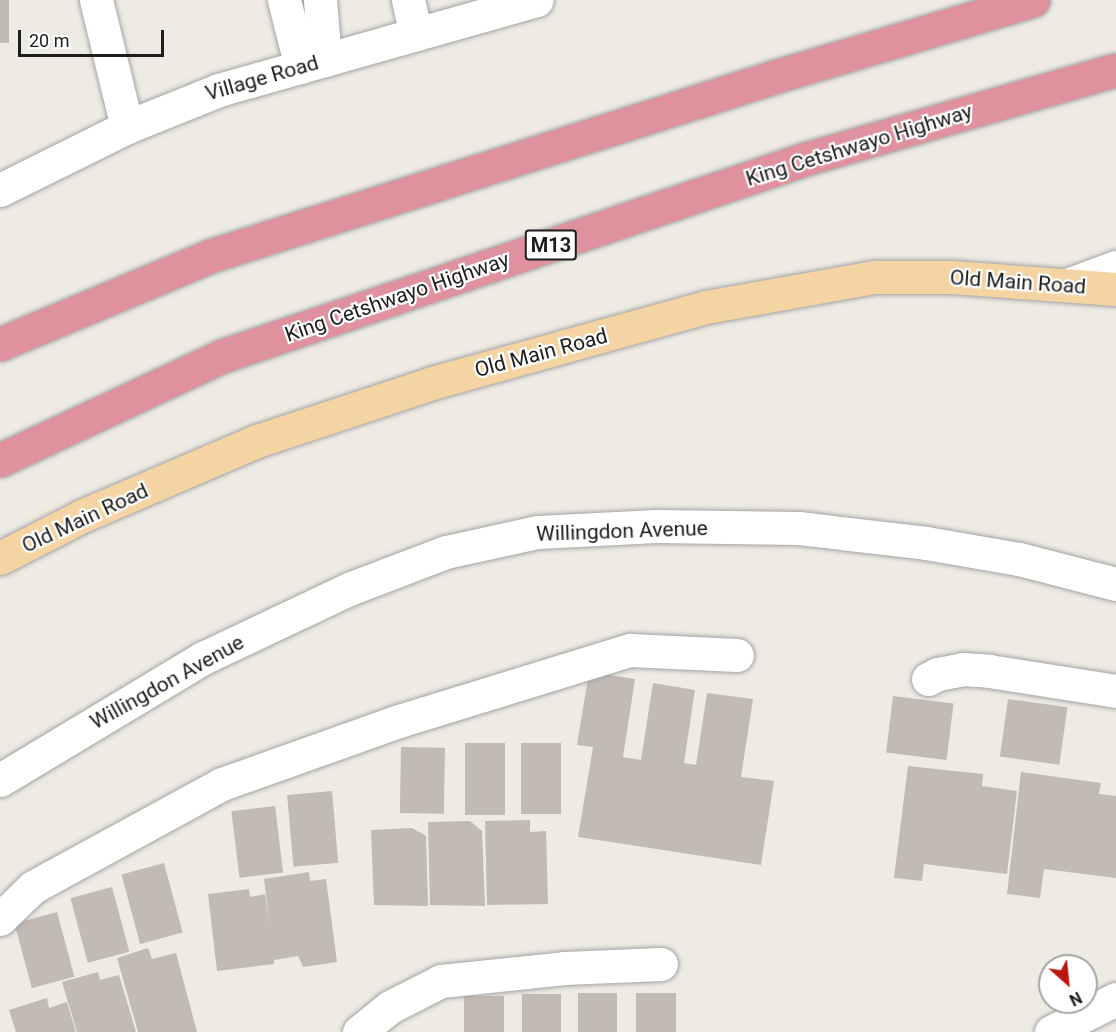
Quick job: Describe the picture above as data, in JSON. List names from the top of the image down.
{
  "streets": {
    "highway": ["King Cetshwayo Highway", "M13"],
    "main road": ["Old Main Road"],
    "street": ["Village Road", "Willingdon Avenue"]
  },
  "scale_bar": "20 m",
  "north": "bottom right"
}
